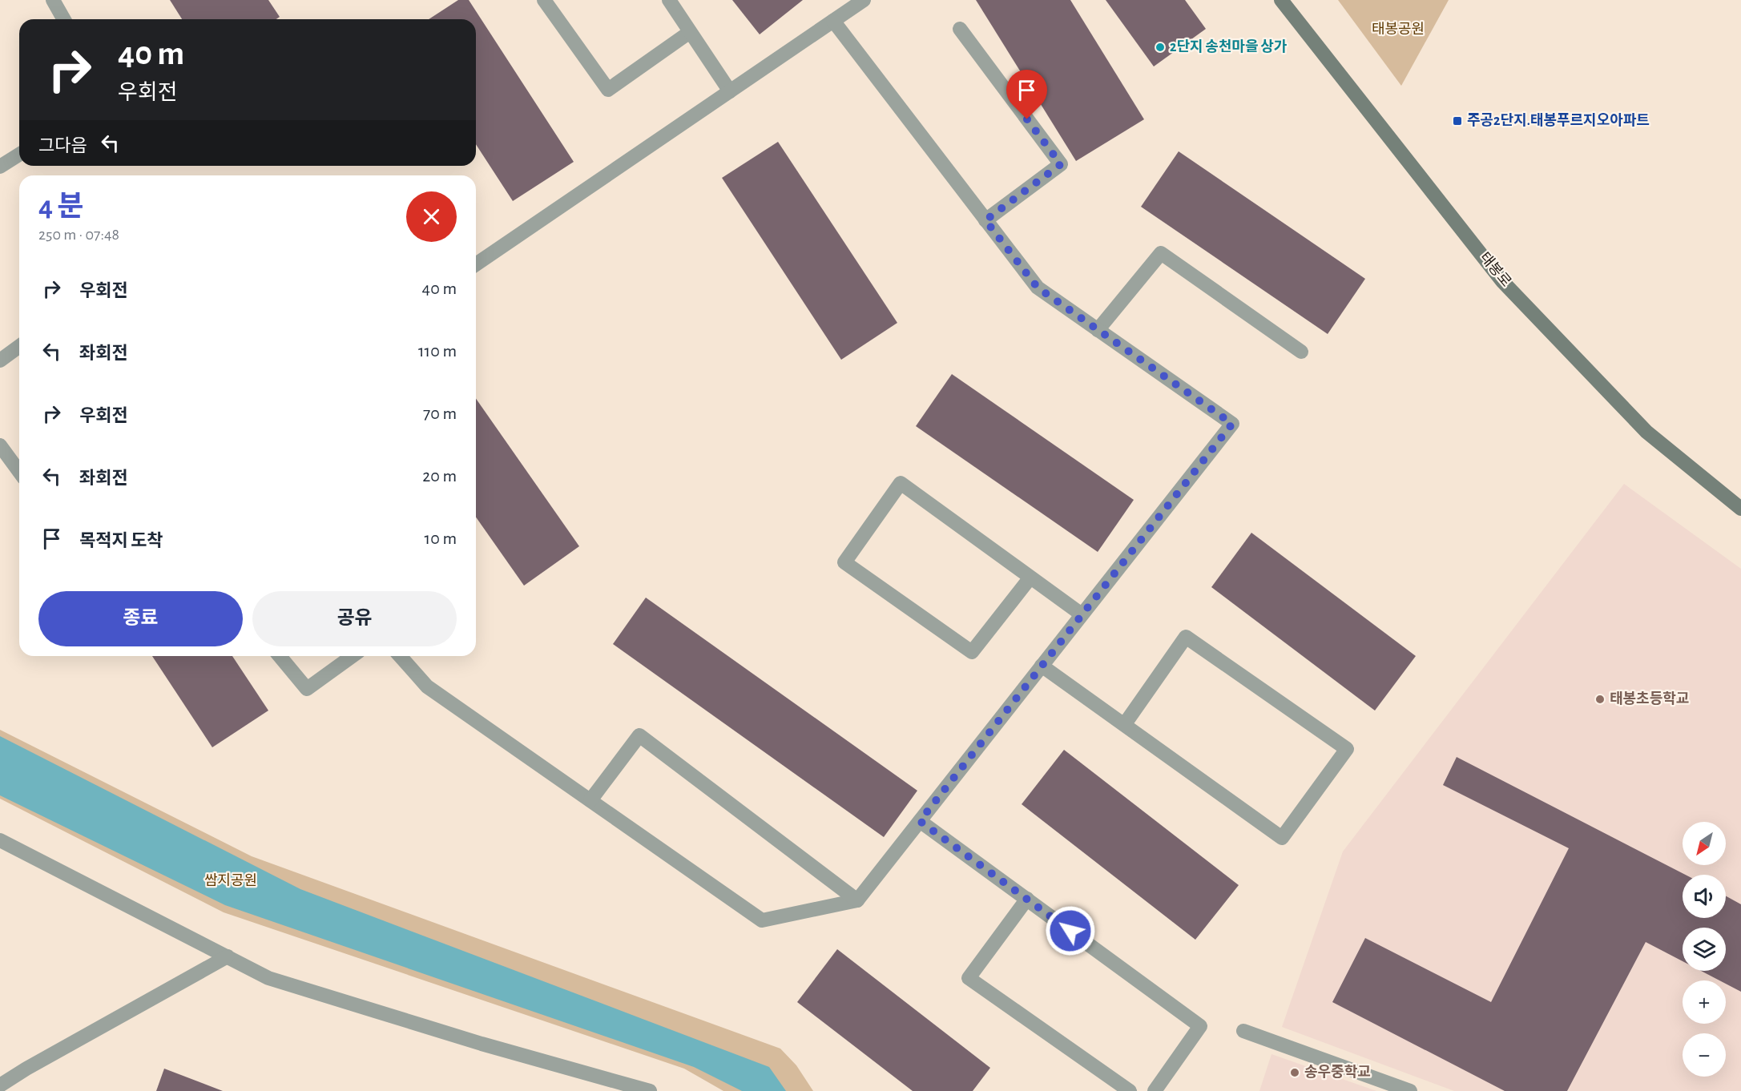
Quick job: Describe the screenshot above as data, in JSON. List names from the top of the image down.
{
  "streets": {
    "main road": ["태봉로"]
  },
  "parks": ["태봉공원", "쌈지공원"],
  "places": {
    "other": ["2단지 송천마을 상가", "태봉초등학교", "송우중학교"],
    "transit": ["주공2단지.태봉푸르지오아파트"]
  },
  "north": "bottom left",
  "page": {
    "turn": ["40 m", "우회전"],
    "then": "그다음",
    "heading": ["4 분", "250 m · 07:48"],
    "list": [
      {
        "name": "우회전",
        "value": "40 m"
      },
      {
        "name": "좌회전",
        "value": "110 m"
      },
      {
        "name": "우회전",
        "value": "70 m"
      },
      {
        "name": "좌회전",
        "value": "20 m"
      },
      {
        "name": "목적지 도착",
        "value": "10 m"
      }
    ],
    "buttons": ["종료", "공유"],
    "map_buttons": ["+", "−"]
  }
}
